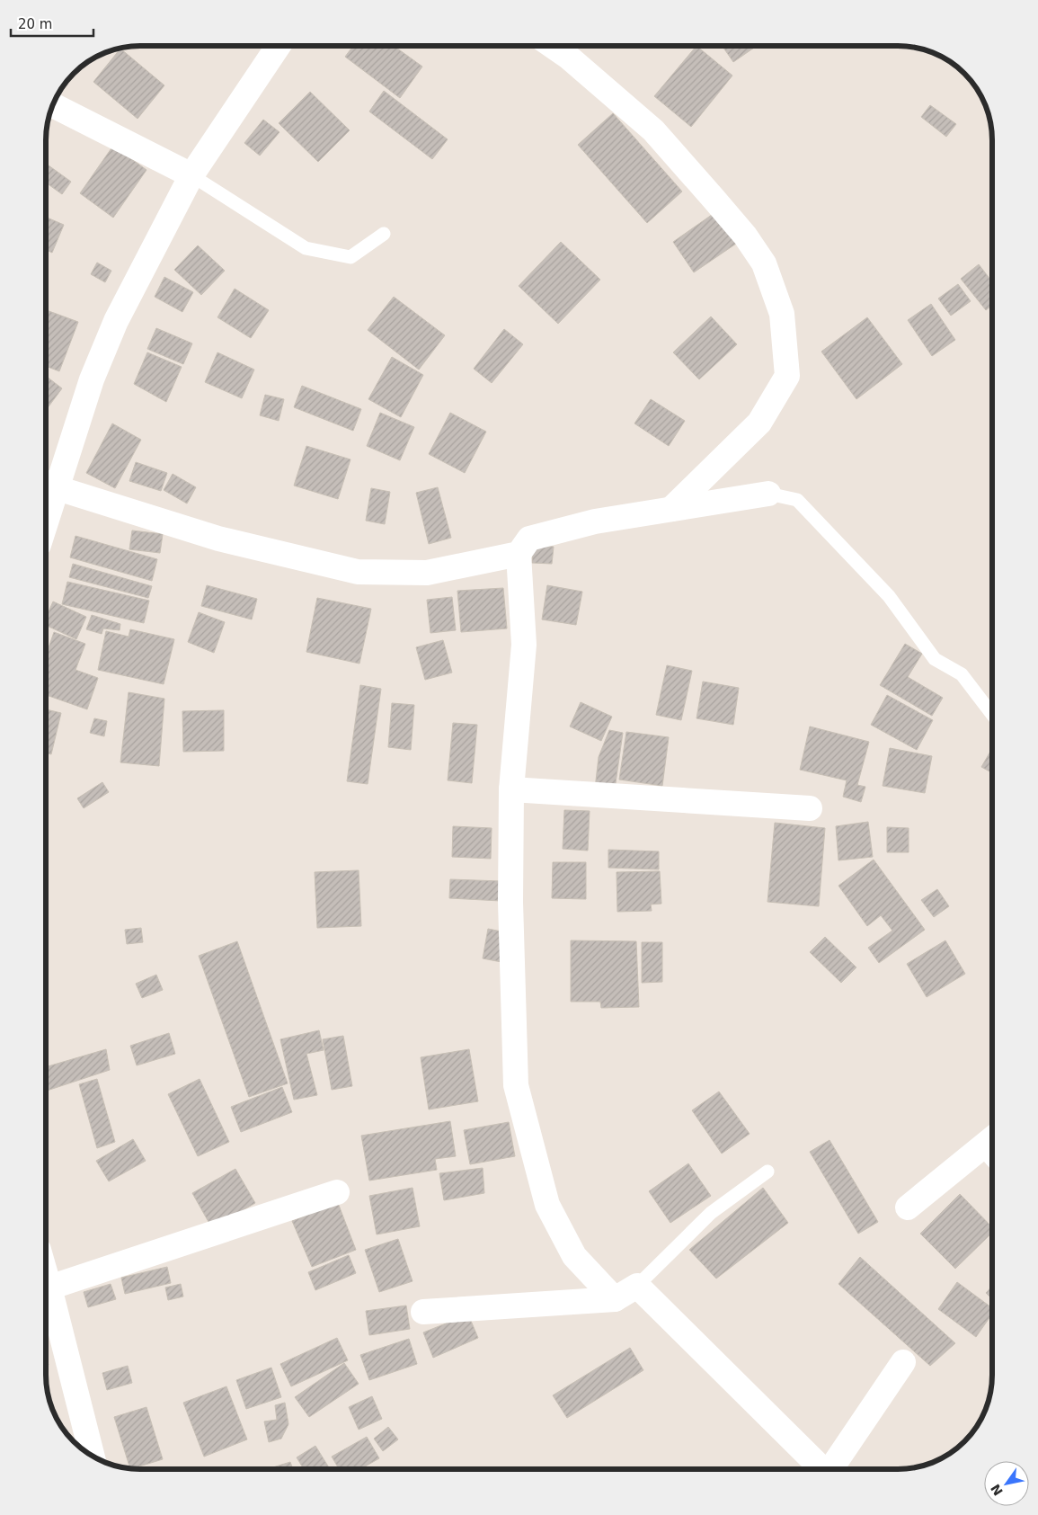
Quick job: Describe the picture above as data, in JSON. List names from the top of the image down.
{
  "scale_bar": "20 m",
  "north": "bottom left"
}
